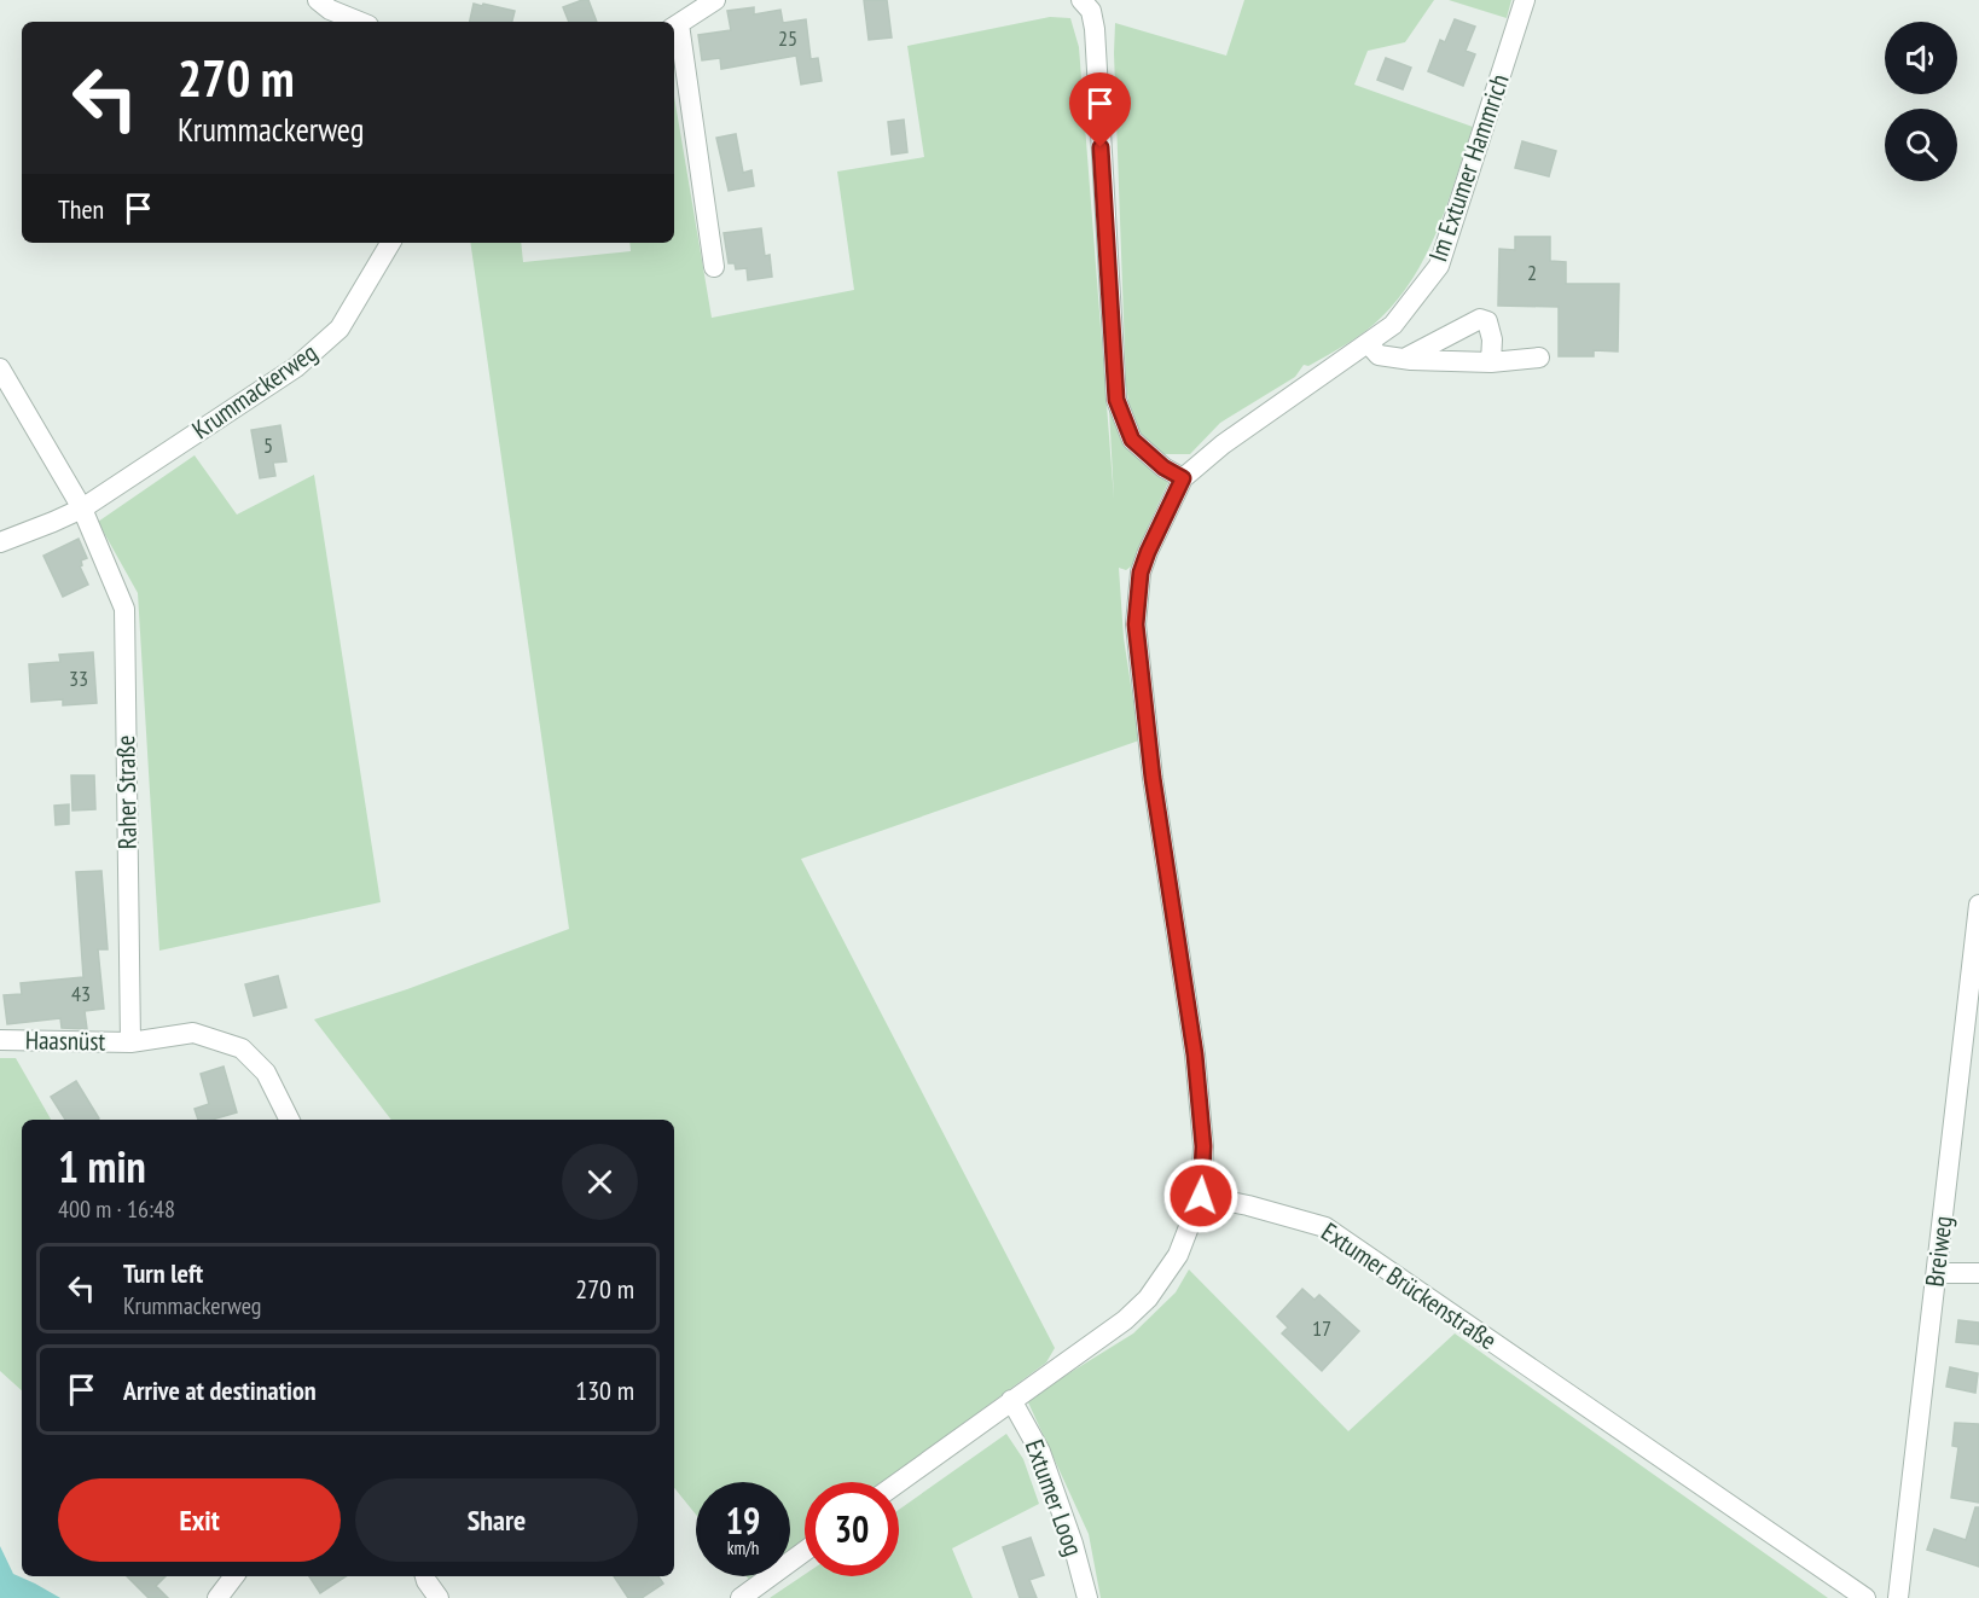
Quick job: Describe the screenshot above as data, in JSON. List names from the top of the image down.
{
  "streets": {
    "street": [
      "Im Extumer Hammrich",
      "Krummackerweg",
      "Raher Straße",
      "Haasnüst",
      "Breiweg",
      "Extumer Brückenstraße",
      "Extumer Loog"
    ]
  },
  "crossings": [
    ["Krummackerweg", "Raher Straße"],
    ["Raher Straße", "Haasnüst"]
  ],
  "house_numbers": [
    "25",
    "2",
    "5",
    "33",
    "43",
    "17"
  ],
  "page": {
    "turn": ["270 m", "Krummackerweg"],
    "then": "Then",
    "heading": ["1 min", "400 m · 16:48"],
    "list": [
      {
        "name": "Turn left",
        "note": "Krummackerweg",
        "value": "270 m"
      },
      {
        "name": "Arrive at destination",
        "value": "130 m"
      }
    ],
    "buttons": ["Exit", "Share"],
    "speed": "19 km/h",
    "limit": "30"
  }
}
